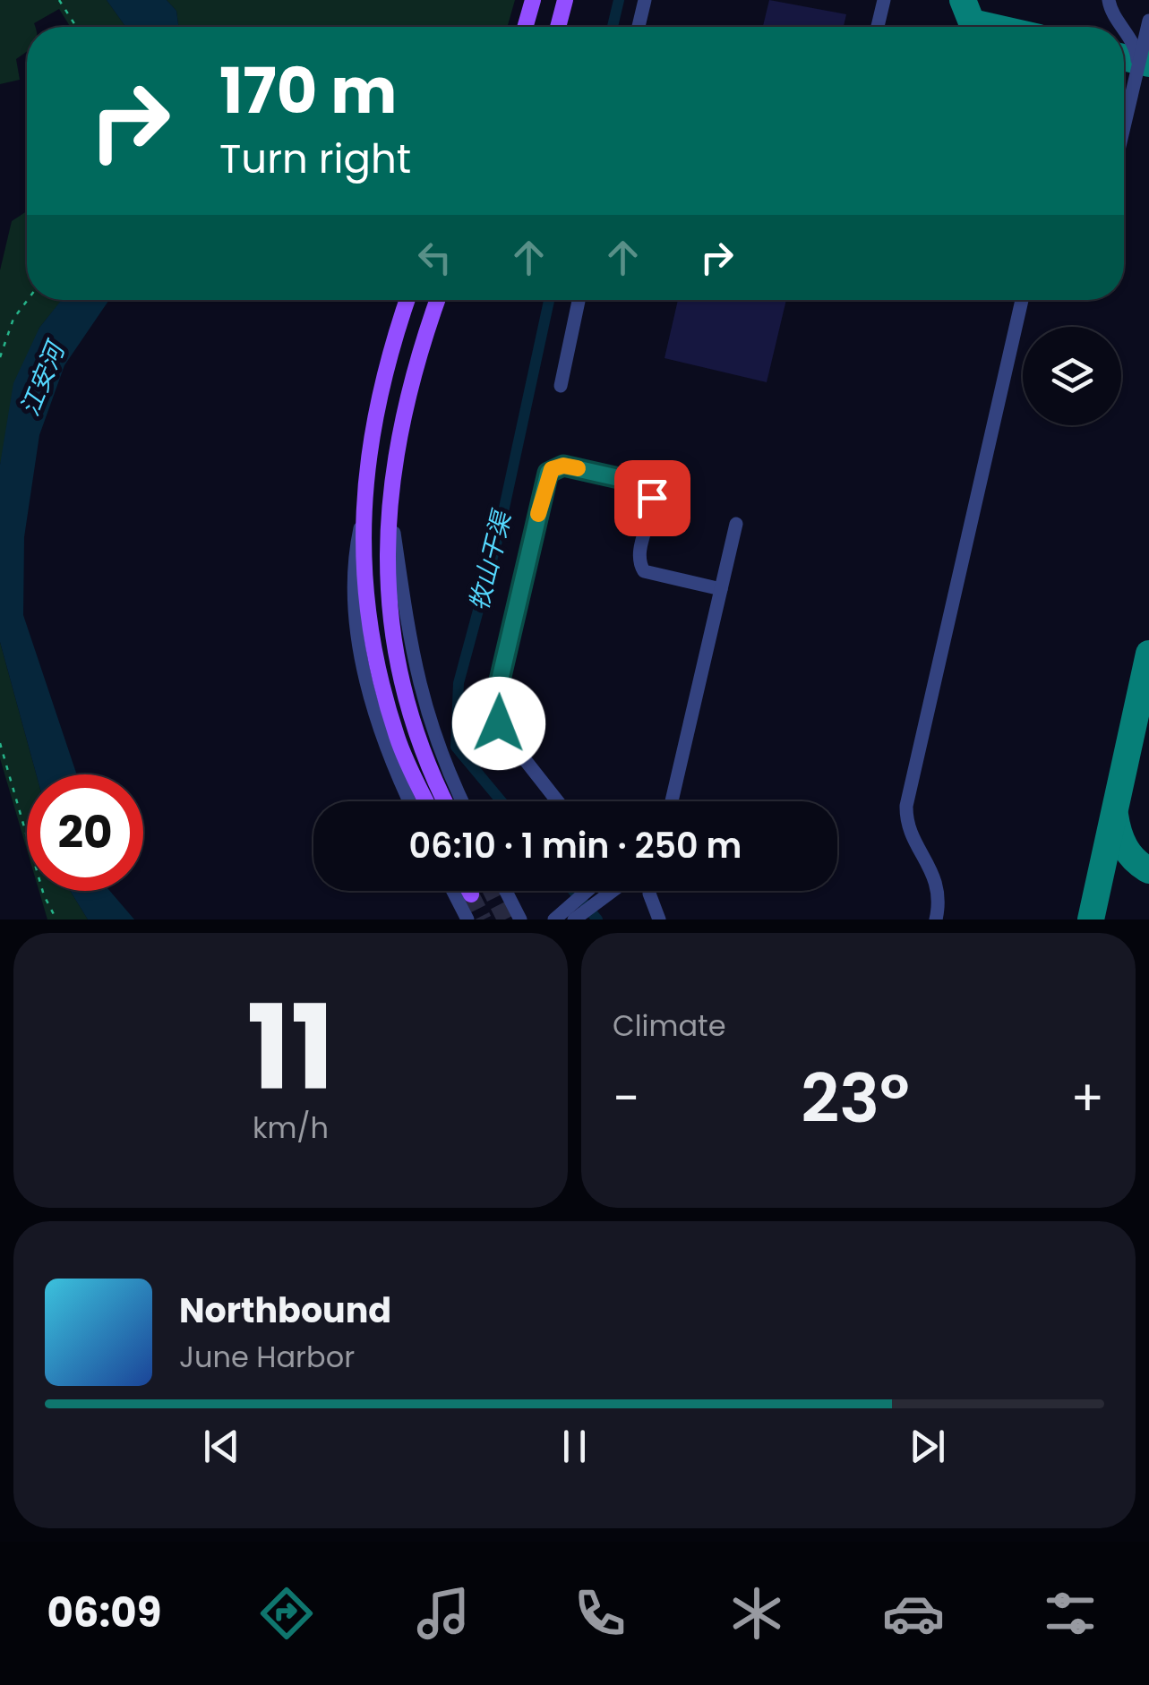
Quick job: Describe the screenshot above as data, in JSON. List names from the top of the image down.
{
  "water": ["江安河", "牧山干渠"],
  "page": {
    "turn": ["170 m", "Turn right"],
    "limit": "20",
    "trip": "06:10 · 1 min · 250 m",
    "tile": [
      ["11", "km/h"],
      "Climate"
    ],
    "heat": ["−", "23°", "+"],
    "song": ["Northbound", "June Harbor"],
    "tabs": "06:09"
  }
}
